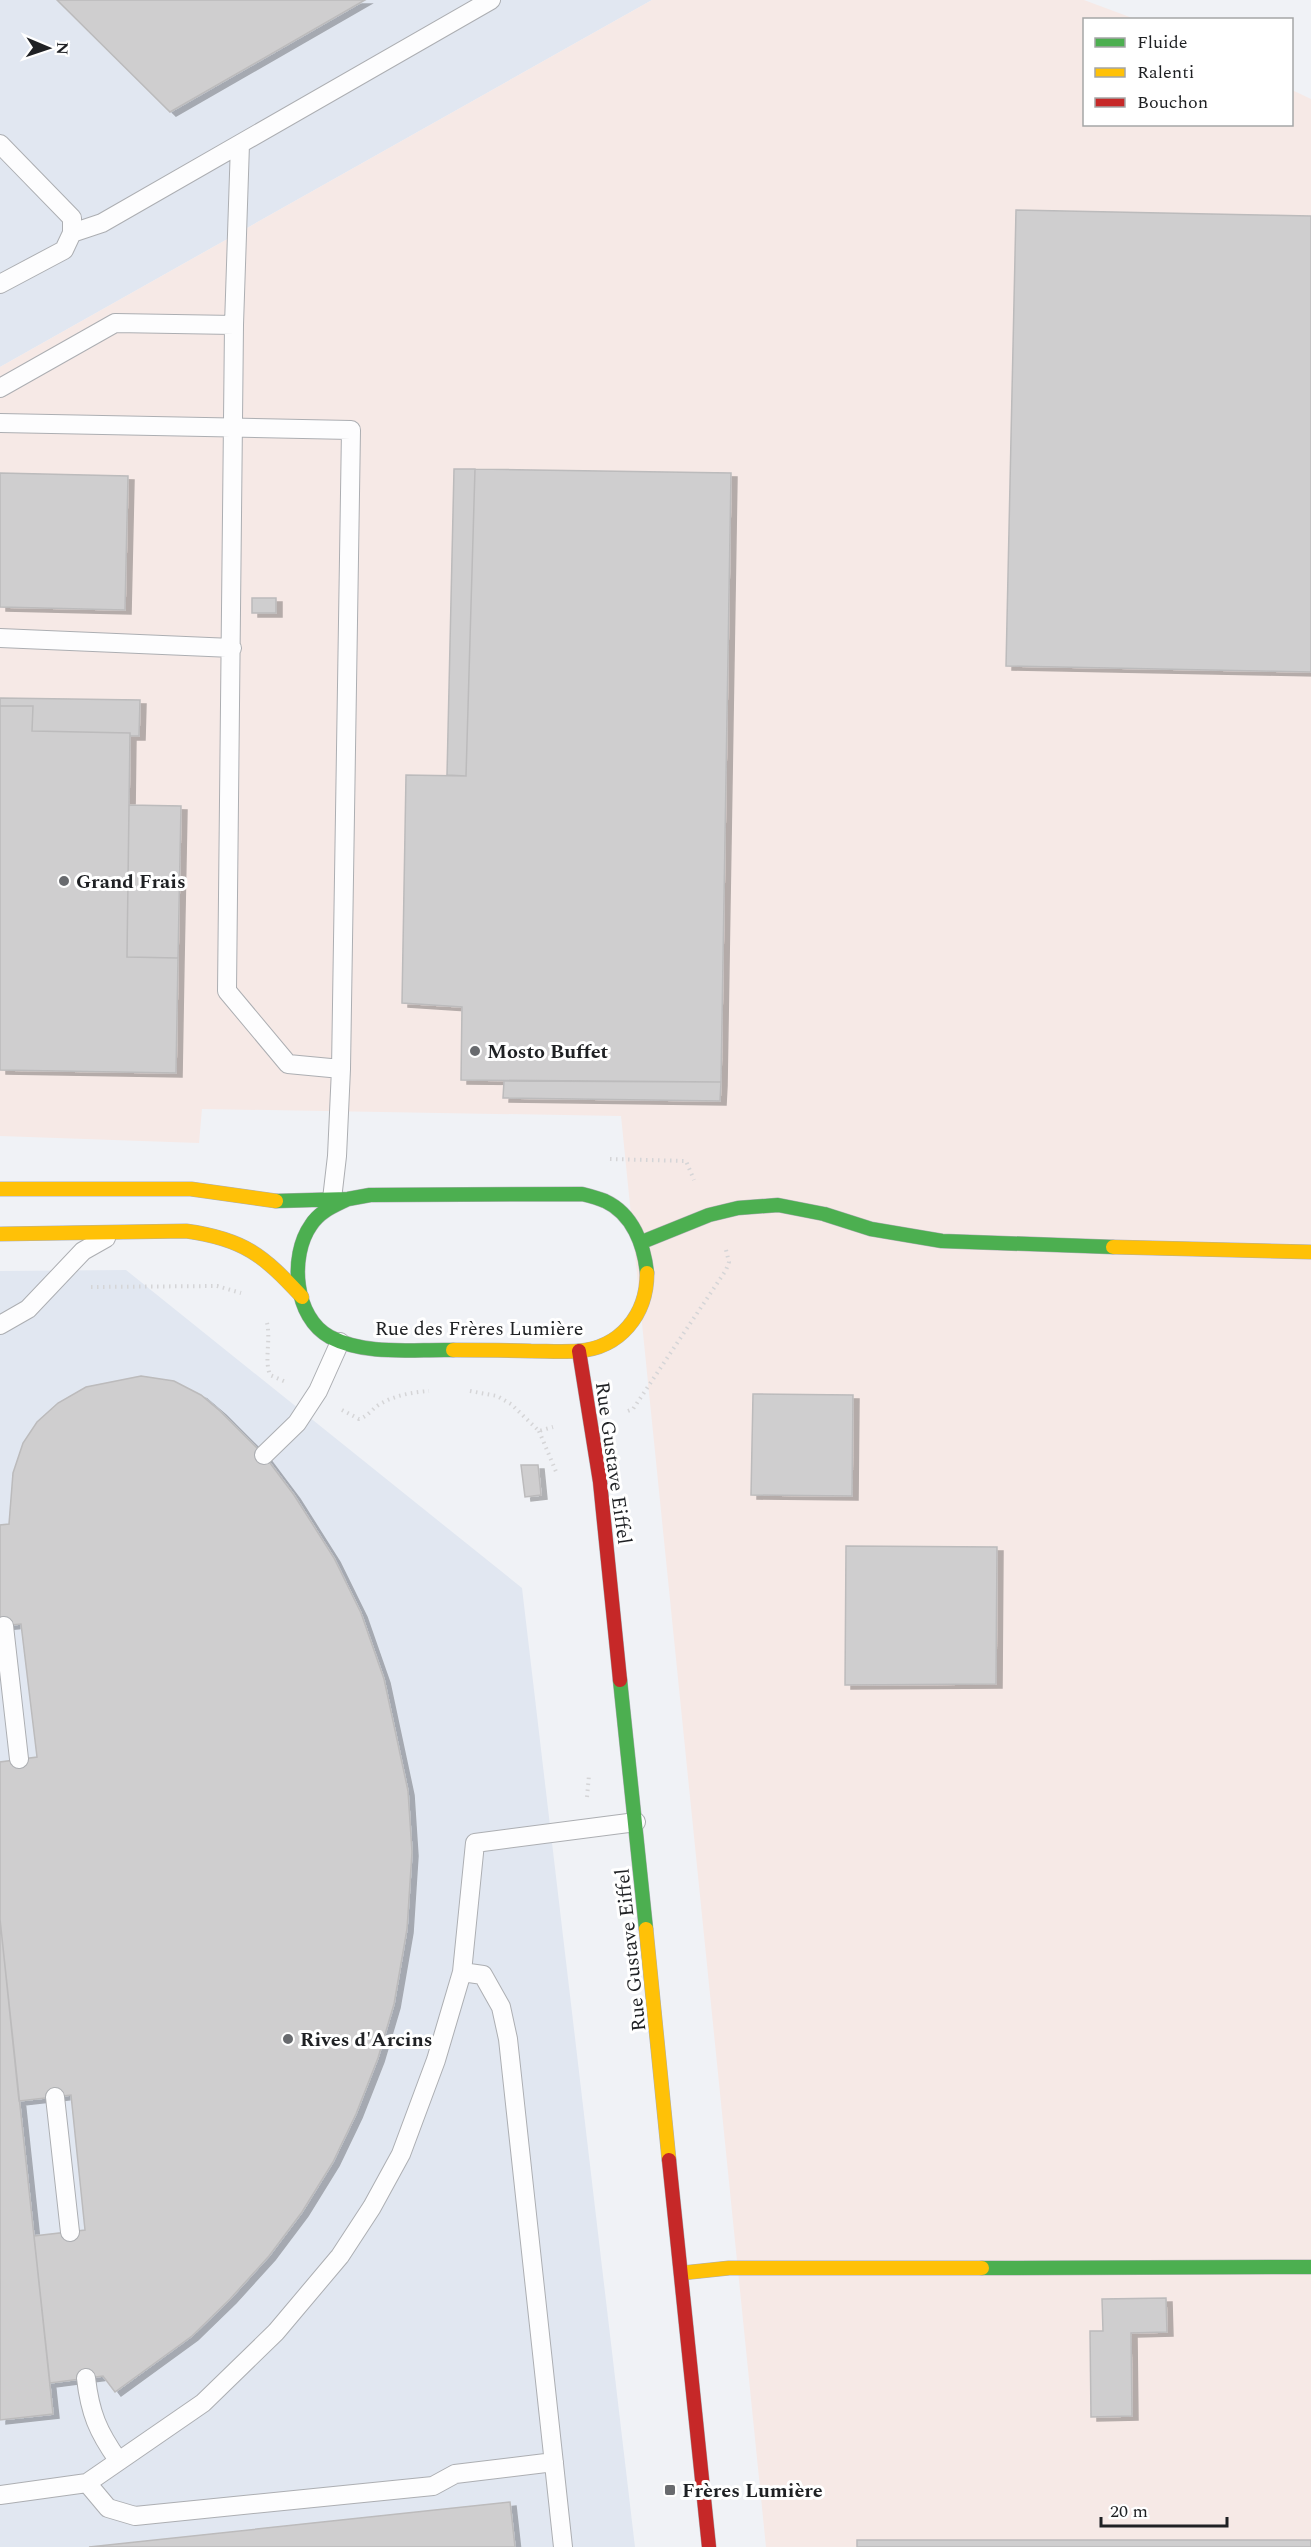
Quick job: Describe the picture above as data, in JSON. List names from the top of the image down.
{
  "streets": {
    "street": ["Rue des Frères Lumière", "Rue Gustave Eiffel"]
  },
  "crossings": [
    ["Rue des Frères Lumière", "Rue Gustave Eiffel"]
  ],
  "places": {
    "other": ["Grand Frais", "Mosto Buffet", "Rives d'Arcins"],
    "transit": ["Frères Lumière"]
  },
  "legend": ["Fluide", "Ralenti", "Bouchon"],
  "scale_bar": "20 m",
  "north": "right"
}
